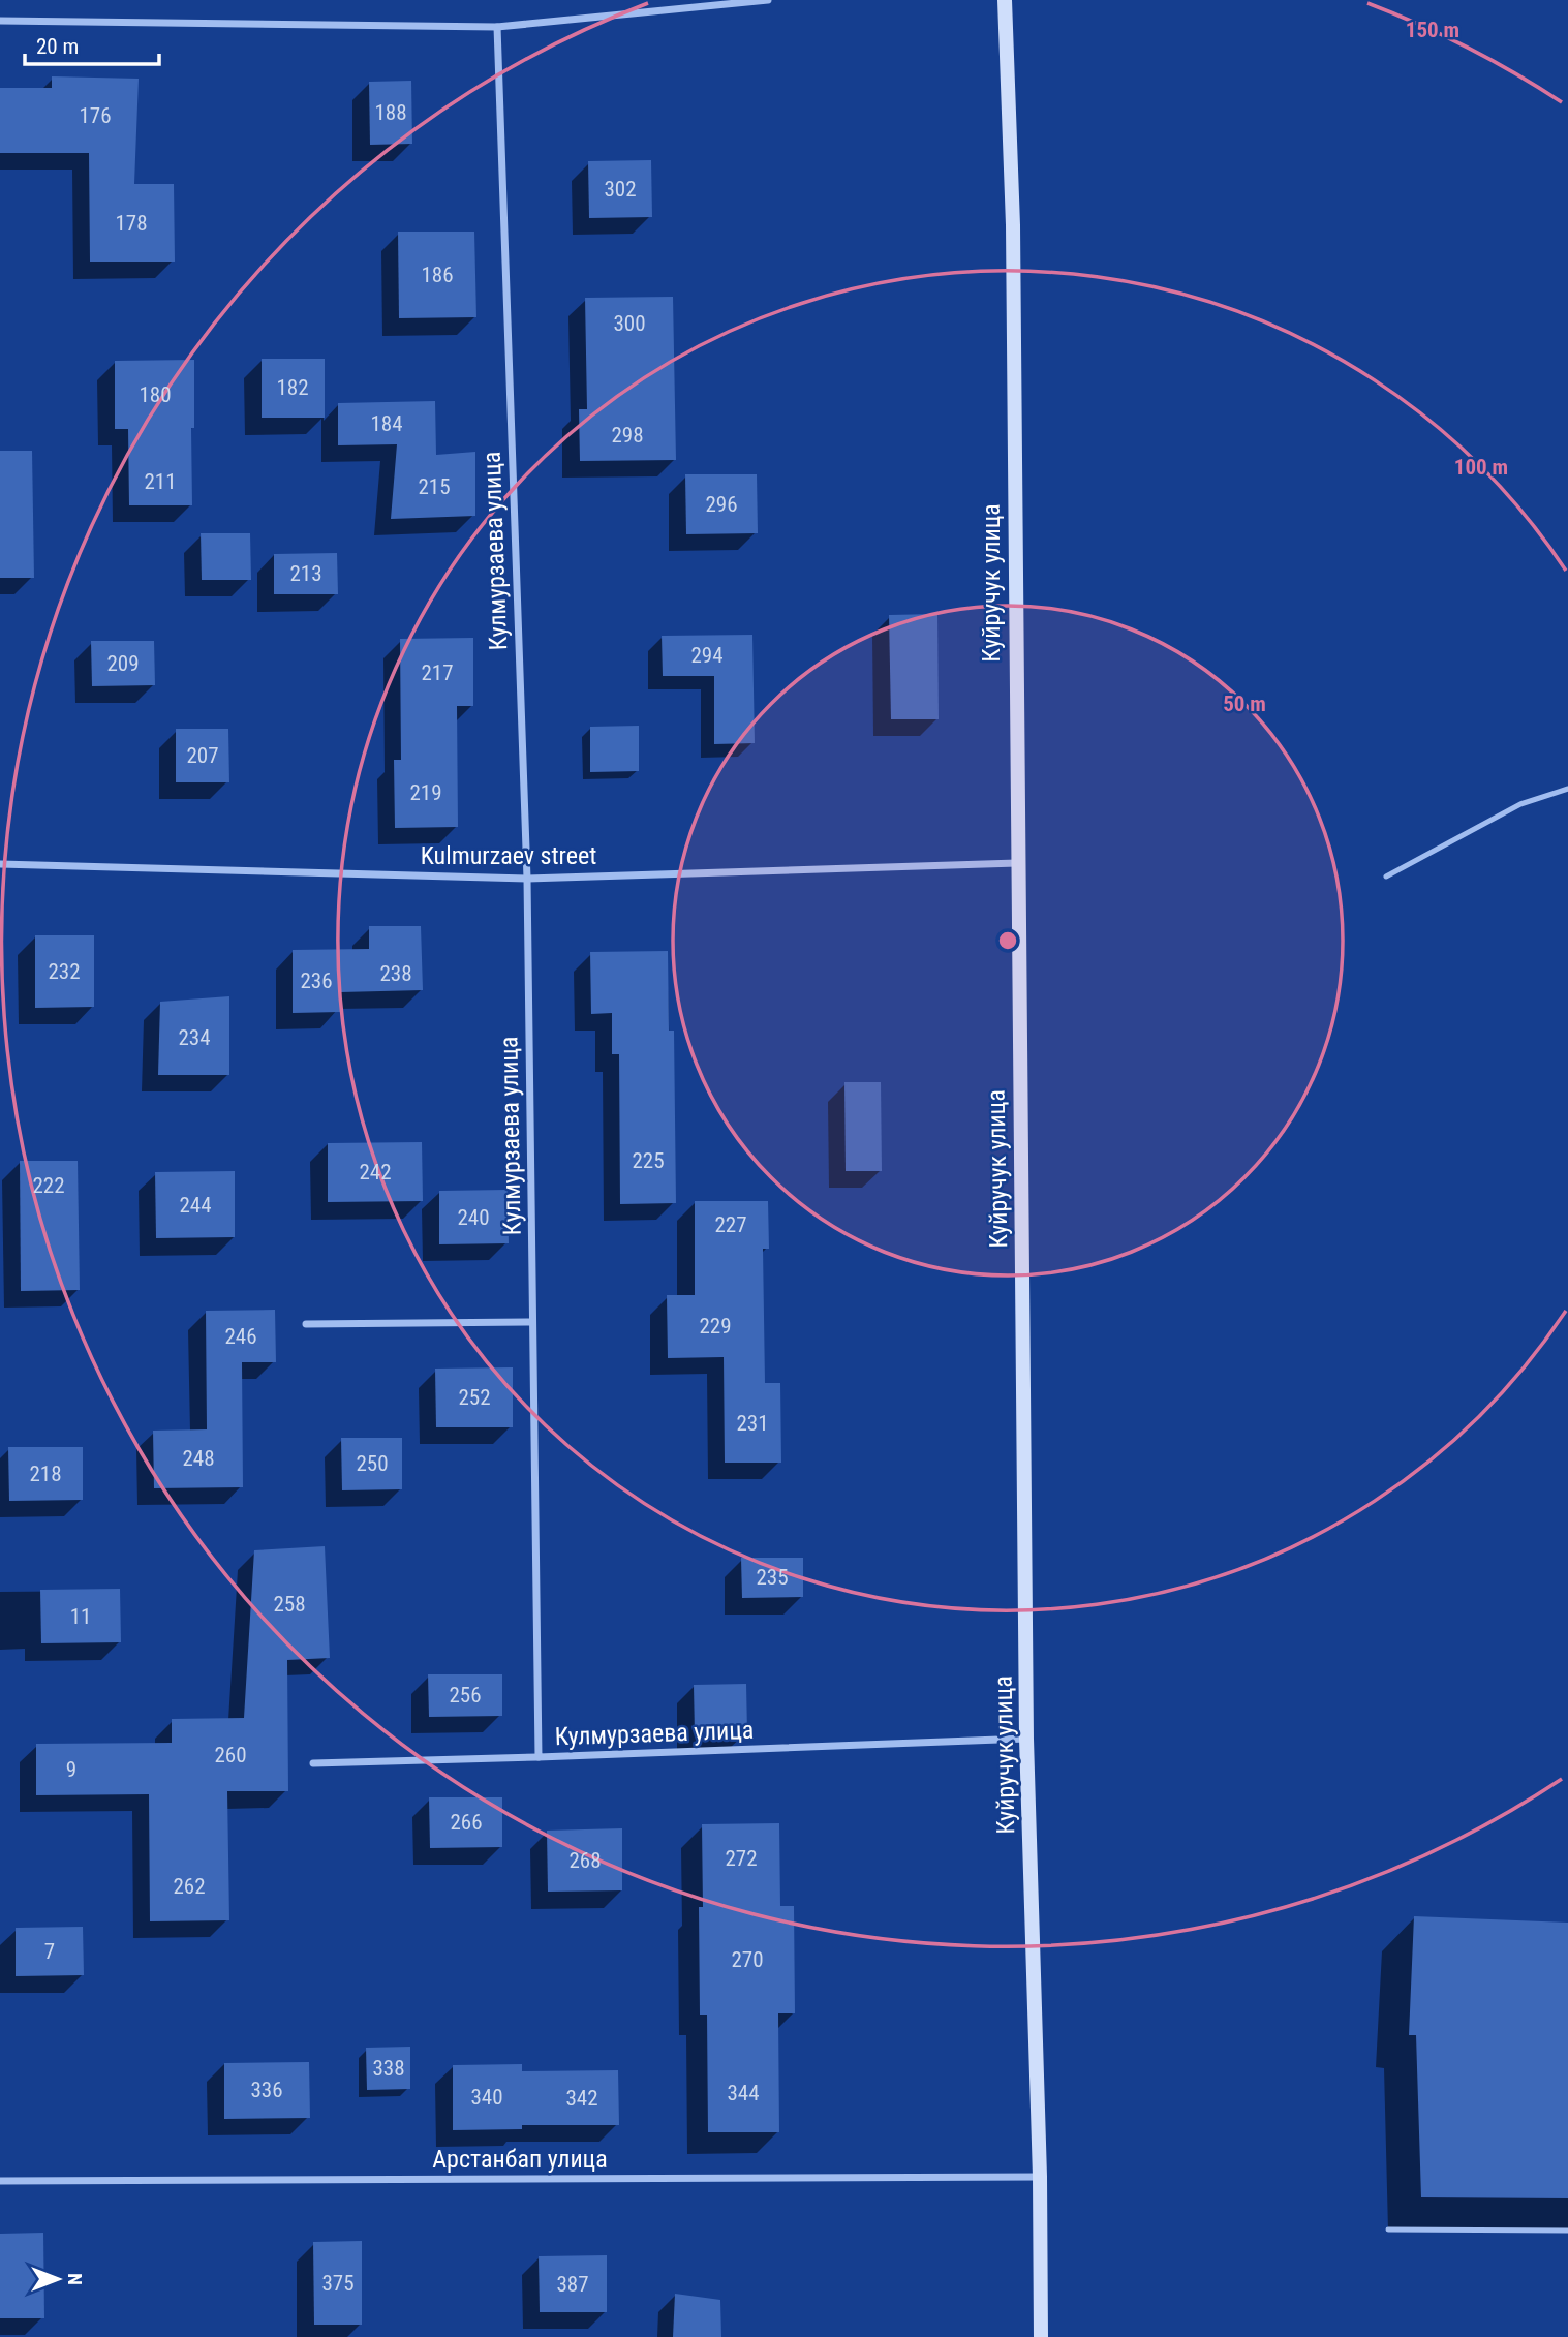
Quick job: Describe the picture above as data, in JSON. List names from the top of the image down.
{
  "streets": {
    "street": [
      "Кулмурзаева улица",
      "Куйручук улица",
      "Kulmurzaev street",
      "Арстанбап улица"
    ]
  },
  "crossings": [
    ["Кулмурзаева улица", "Куйручук улица"],
    ["Кулмурзаева улица", "Kulmurzaev street"],
    ["Куйручук улица", "Kulmurzaev street"],
    ["Куйручук улица", "Арстанбап улица"]
  ],
  "house_numbers": [
    "188",
    "176",
    "302",
    "178",
    "186",
    "300",
    "182",
    "180",
    "184",
    "298",
    "211",
    "215",
    "296",
    "213",
    "294",
    "209",
    "217",
    "207",
    "219",
    "232",
    "238",
    "236",
    "234",
    "225",
    "242",
    "222",
    "244",
    "240",
    "227",
    "229",
    "246",
    "252",
    "231",
    "248",
    "250",
    "218",
    "235",
    "258",
    "11",
    "256",
    "260",
    "9",
    "266",
    "272",
    "268",
    "262",
    "7",
    "270",
    "338",
    "336",
    "344",
    "340",
    "342",
    "375",
    "387"
  ],
  "scale_bar": "20 m",
  "north": "right",
  "rings": ["150 m", "100 m", "50 m"]
}
